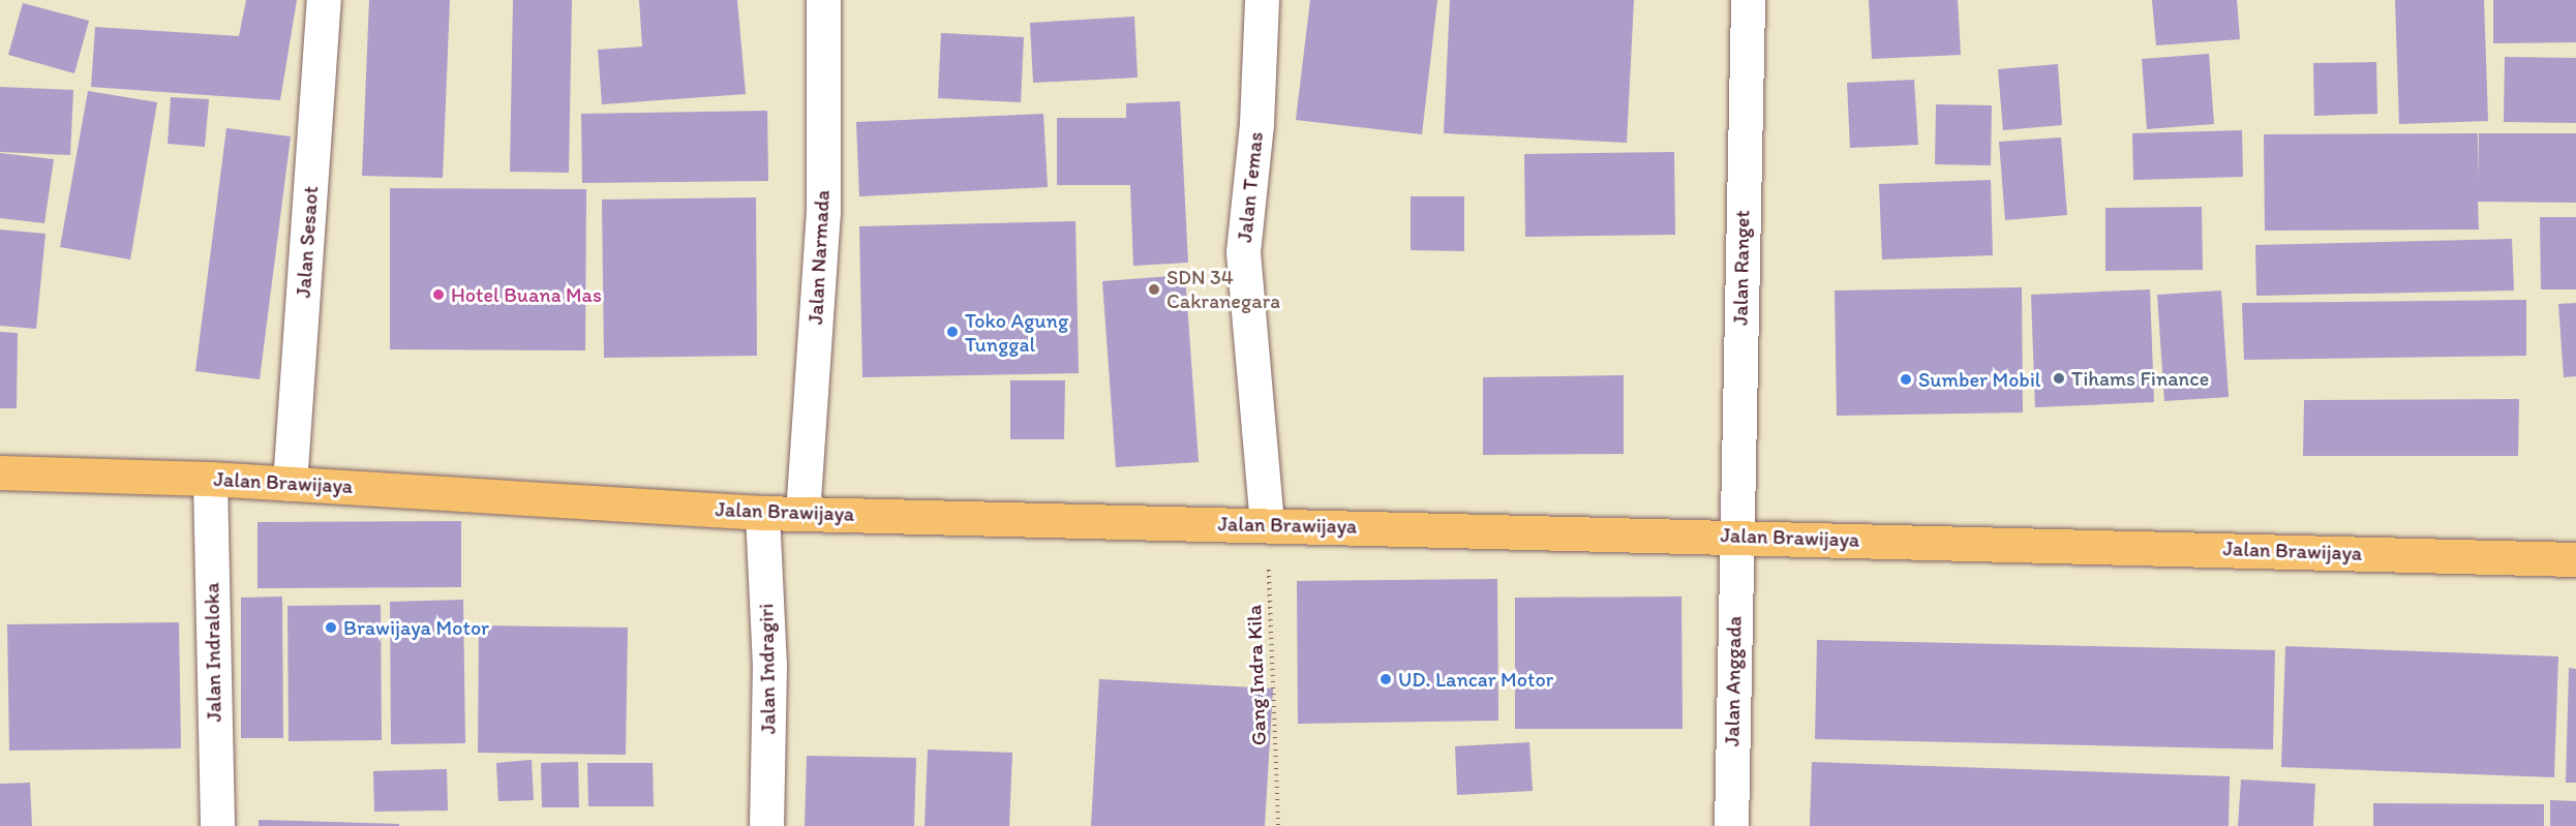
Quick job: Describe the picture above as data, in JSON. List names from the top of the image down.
{
  "streets": {
    "main road": ["Jalan Brawijaya"],
    "street": [
      "Jalan Temas",
      "Jalan Sesaot",
      "Jalan Narmada",
      "Jalan Ranget",
      "Jalan Indraloka",
      "Jalan Indragiri",
      "Jalan Anggada"
    ],
    "path": ["Gang Indra Kila"]
  },
  "crossings": [
    ["Jalan Temas", "Jalan Brawijaya"],
    ["Jalan Temas", "Gang Indra Kila"],
    ["Jalan Sesaot", "Jalan Brawijaya"],
    ["Jalan Narmada", "Jalan Brawijaya"],
    ["Jalan Ranget", "Jalan Brawijaya"],
    ["Jalan Ranget", "Jalan Anggada"],
    ["Jalan Brawijaya", "Jalan Indraloka"],
    ["Jalan Brawijaya", "Jalan Indragiri"],
    ["Jalan Brawijaya", "Gang Indra Kila"],
    ["Jalan Brawijaya", "Jalan Anggada"]
  ],
  "places": [
    "SDN 34 Cakranegara",
    "Hotel Buana Mas",
    "Toko Agung Tunggal",
    "Tihams Finance",
    "Sumber Mobil",
    "Brawijaya Motor",
    "UD. Lancar Motor"
  ]
}
